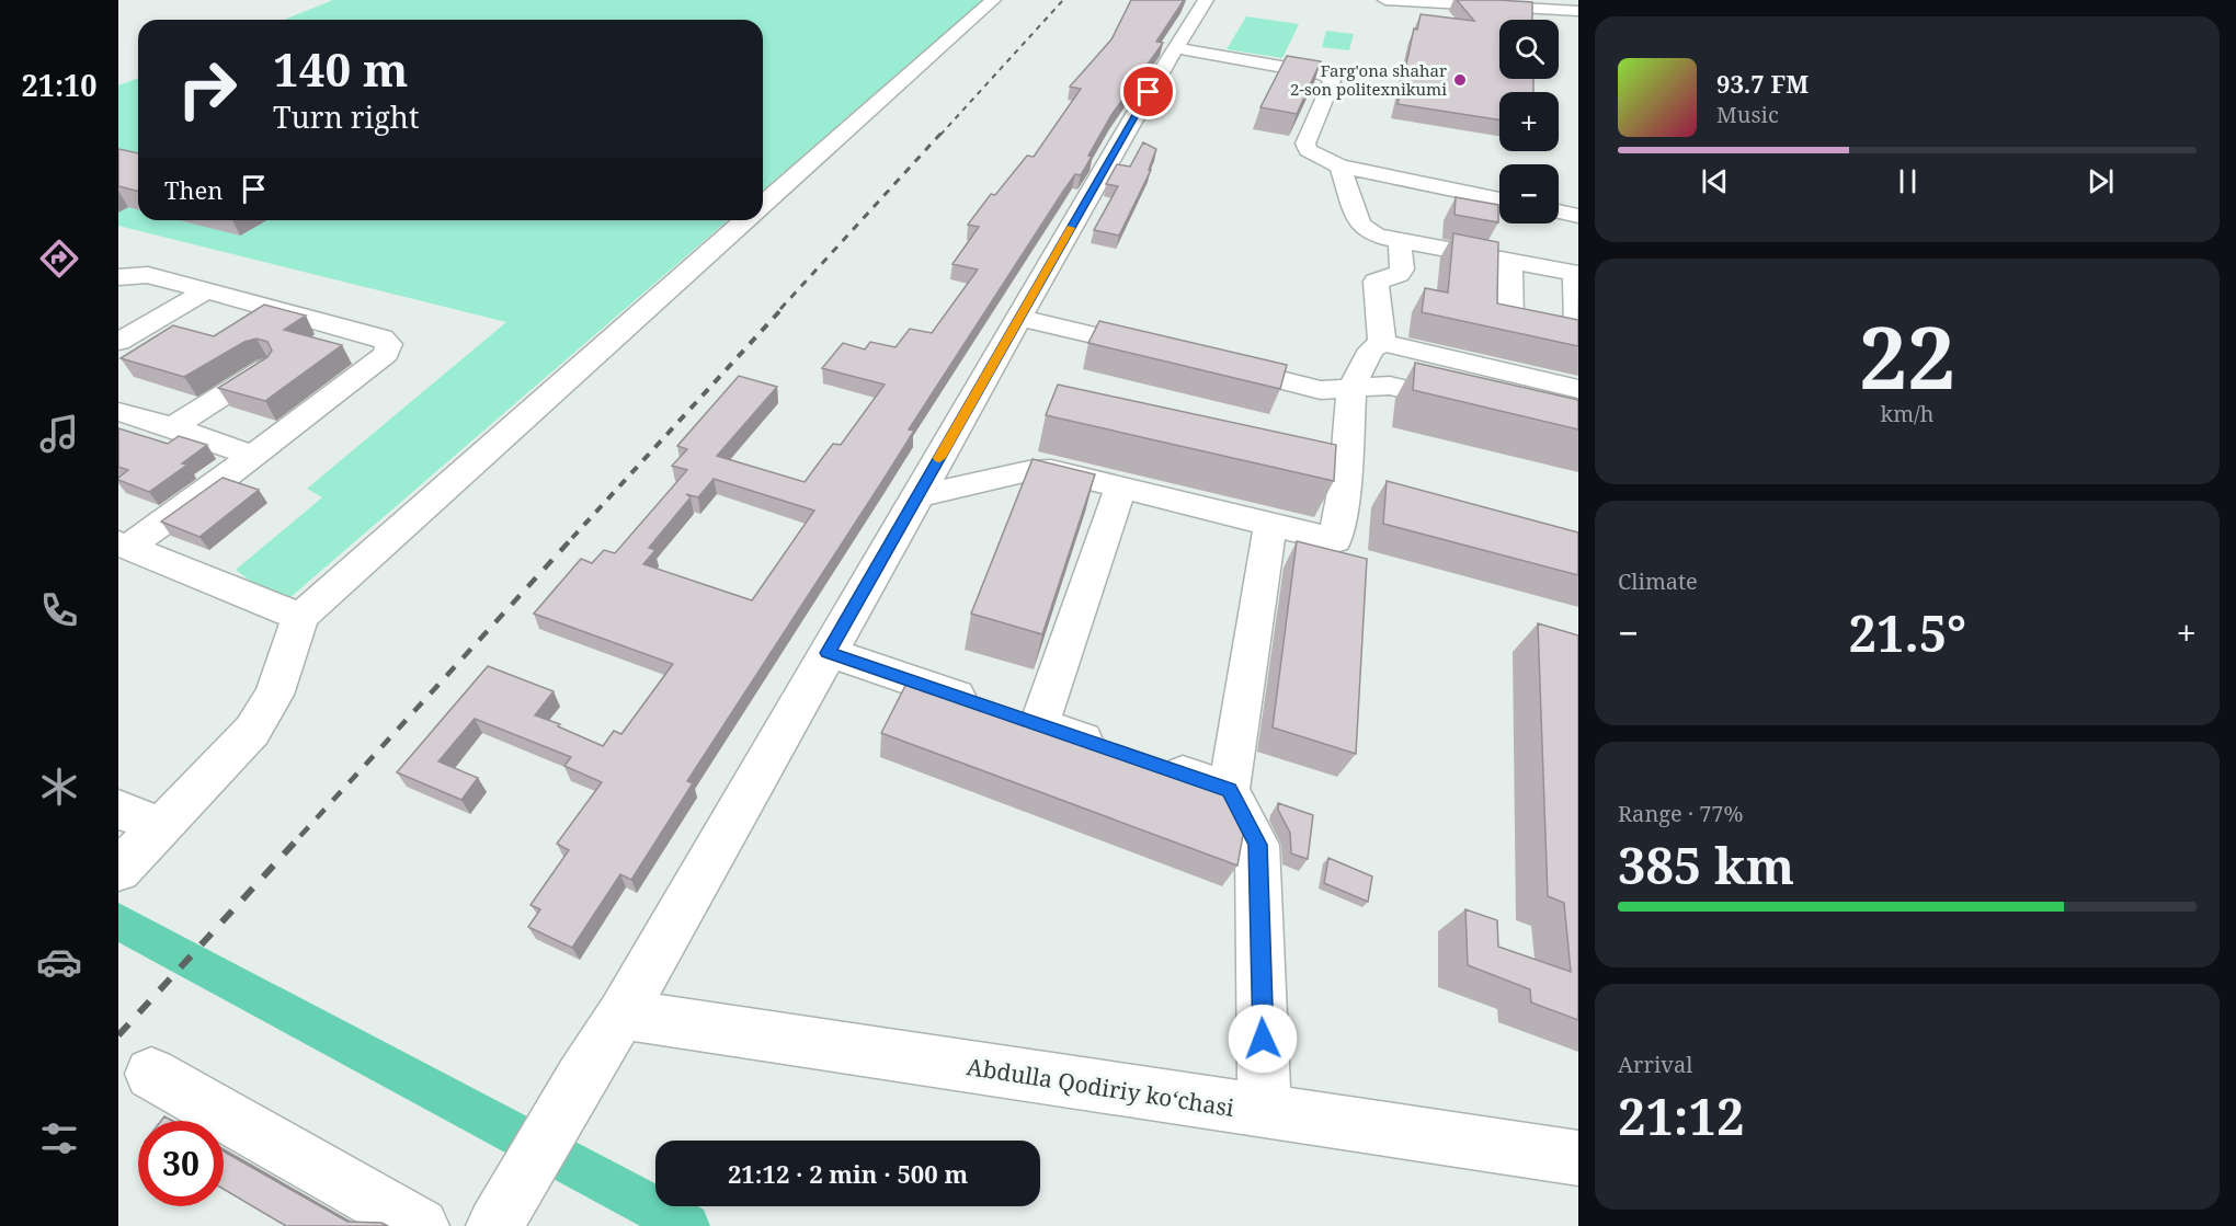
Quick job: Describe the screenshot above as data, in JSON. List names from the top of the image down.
{
  "streets": {
    "street": ["Abdulla Qodiriy koʻchasi"]
  },
  "places": ["Farg'ona shahar 2-son politexnikumi"],
  "page": {
    "tabs": "21:10",
    "map_buttons": ["+", "−"],
    "turn": ["140 m", "Turn right"],
    "song": ["93.7 FM", "Music"],
    "then": "Then",
    "tile": [
      ["22", "km/h"],
      "Climate",
      ["Range · 77%", "385 km"],
      ["Arrival", "21:12"]
    ],
    "heat": ["−", "21.5°", "+"],
    "limit": "30",
    "trip": "21:12 · 2 min · 500 m"
  }
}
